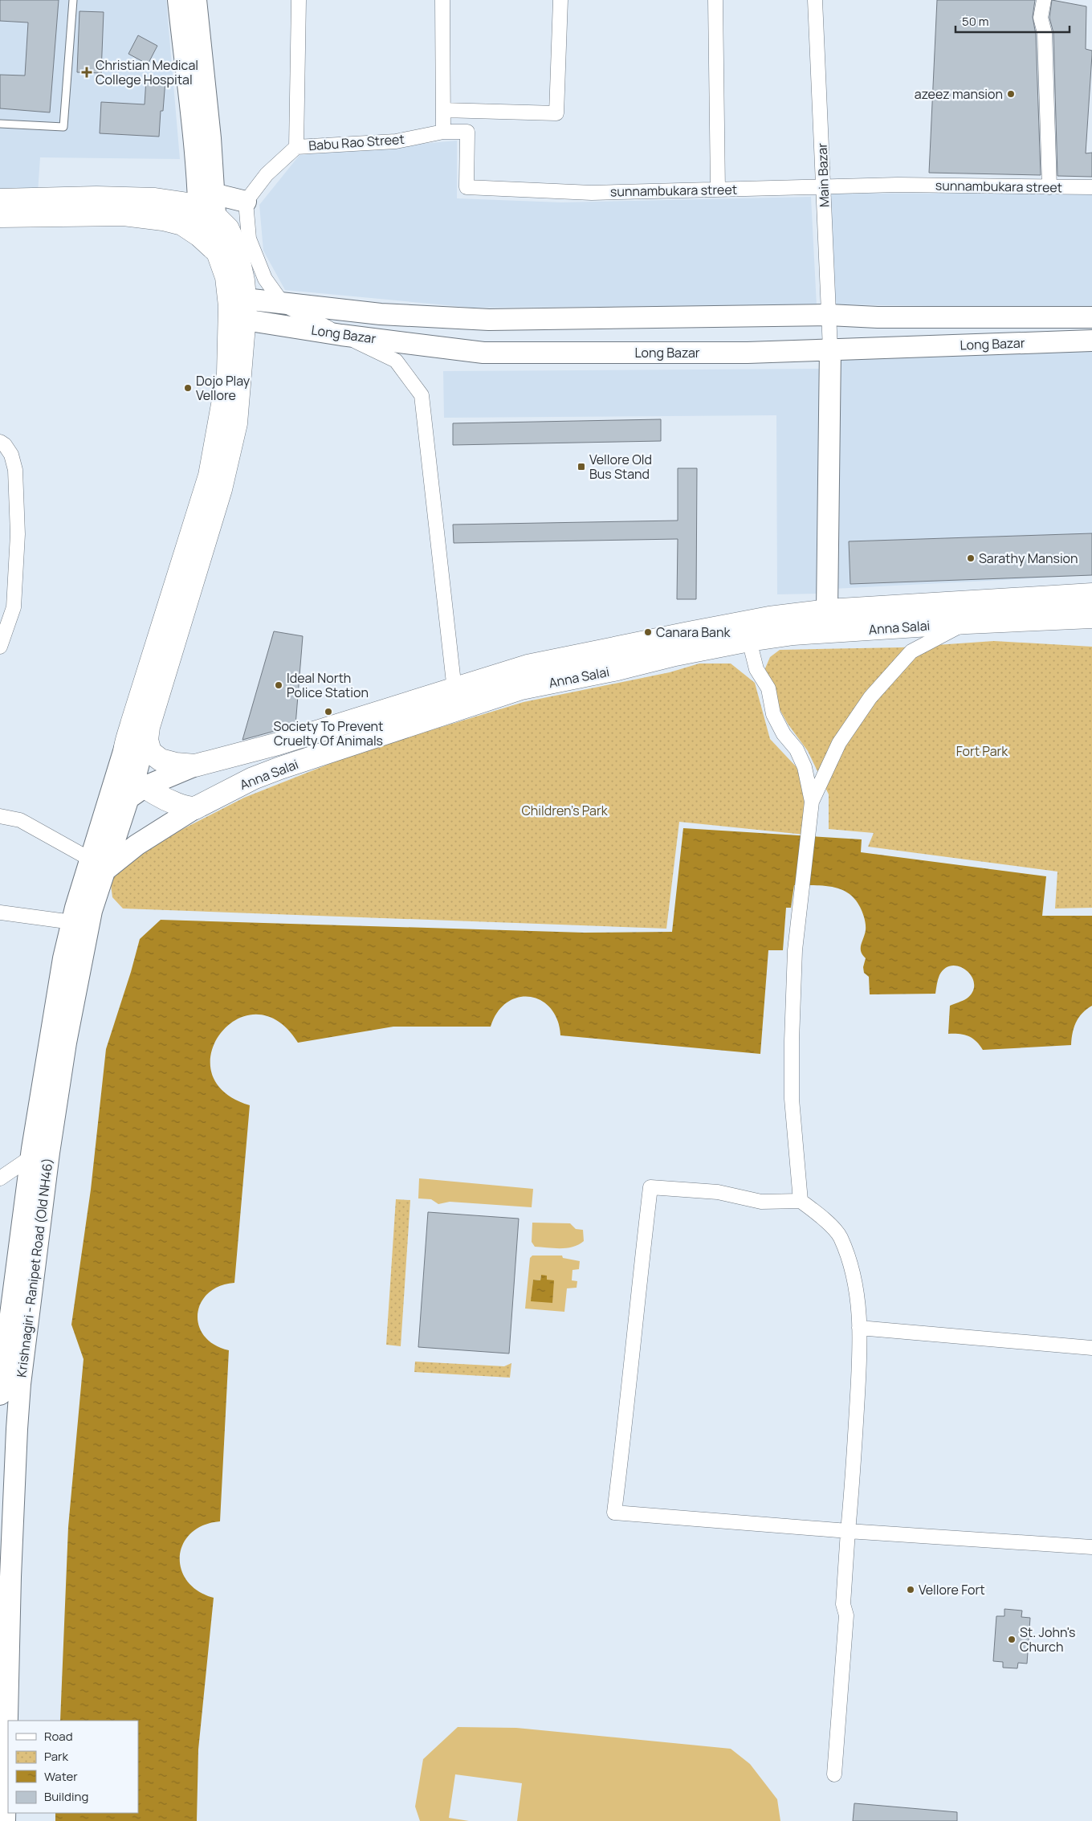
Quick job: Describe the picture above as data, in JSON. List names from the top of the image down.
{
  "streets": {
    "highway": ["Anna Salai"],
    "main road": ["Long Bazar", "Krishnagiri - Ranipet Road (Old NH46)"],
    "street": ["Babu Rao Street", "Main Bazar", "sunnambukara street"]
  },
  "crossings": [
    ["Babu Rao Street", "sunnambukara street"],
    ["Main Bazar", "sunnambukara street"],
    ["Main Bazar", "Long Bazar"]
  ],
  "parks": ["Fort Park", "Children's Park"],
  "places": {
    "health": ["Christian Medical College Hospital"],
    "other": [
      "azeez mansion",
      "Dojo Play Vellore",
      "Sarathy Mansion",
      "Canara Bank",
      "Ideal North Police Station",
      "Society To Prevent Cruelty Of Animals",
      "Vellore Fort",
      "St. John's Church"
    ],
    "transit": ["Vellore Old Bus Stand"]
  },
  "legend": [
    "Road",
    "Park",
    "Water",
    "Building"
  ],
  "scale_bar": "50 m"
}
